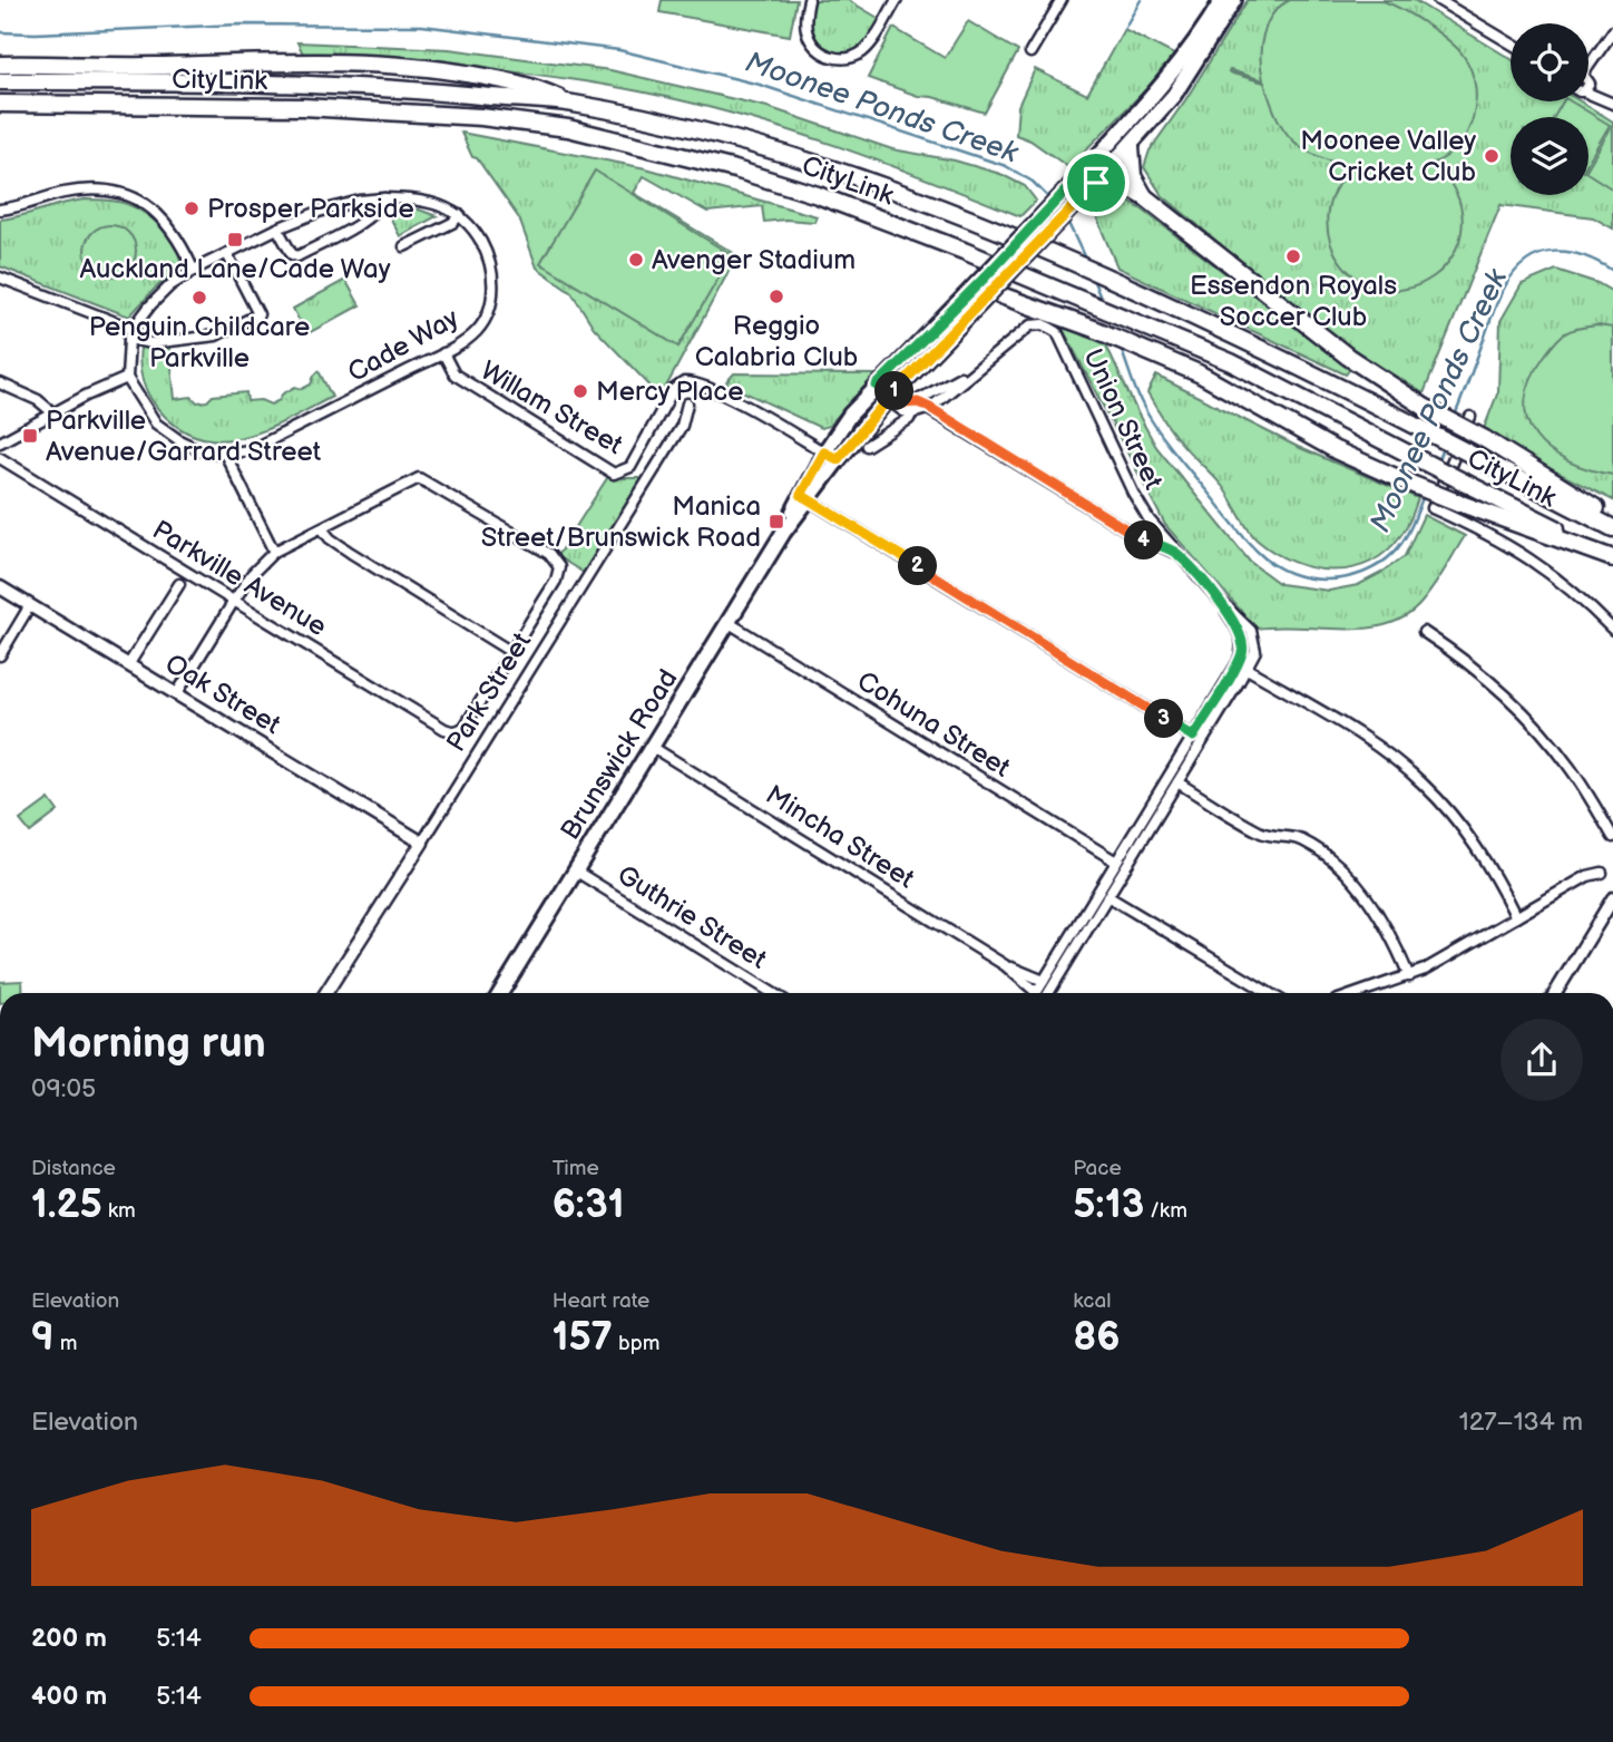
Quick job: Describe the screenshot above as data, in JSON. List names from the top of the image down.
{
  "streets": {
    "highway": ["CityLink"],
    "main road": ["Brunswick Road"],
    "street": [
      "Cade Way",
      "Willam Street",
      "Union Street",
      "Parkville Avenue",
      "Park Street",
      "Oak Street",
      "Cohuna Street",
      "Mincha Street",
      "Guthrie Street"
    ]
  },
  "crossings": [
    ["Cade Way", "Willam Street"],
    ["Willam Street", "Brunswick Road"],
    ["Union Street", "Cohuna Street"],
    ["Union Street", "Mincha Street"],
    ["Parkville Avenue", "Park Street"],
    ["Park Street", "Oak Street"],
    ["Cohuna Street", "Brunswick Road"],
    ["Brunswick Road", "Mincha Street"],
    ["Brunswick Road", "Guthrie Street"]
  ],
  "water": ["Moonee Ponds Creek"],
  "places": {
    "other": [
      "Moonee Valley Cricket Club",
      "Prosper Parkside",
      "Essendon Royals Soccer Club",
      "Avenger Stadium",
      "Reggio Calabria Club",
      "Penguin Childcare Parkville",
      "Mercy Place"
    ],
    "transit": ["Auckland Lane/Cade Way", "Parkville Avenue/Garrard Street", "Manica Street/Brunswick Road"]
  },
  "page": {
    "pins": [
      "1",
      "4",
      "2",
      "3"
    ],
    "heading": ["Morning run", "09:05"],
    "stats": [
      ["Distance", "1.25 km"],
      ["Time", "6:31"],
      ["Pace", "5:13 /km"],
      ["Elevation", "9 m"],
      ["Heart rate", "157 bpm"],
      ["kcal", "86"]
    ],
    "chart": ["Elevation", "127–134 m"],
    "list": [
      {
        "name": "200 m",
        "note": "5:14"
      },
      {
        "name": "400 m",
        "note": "5:14"
      }
    ]
  }
}
